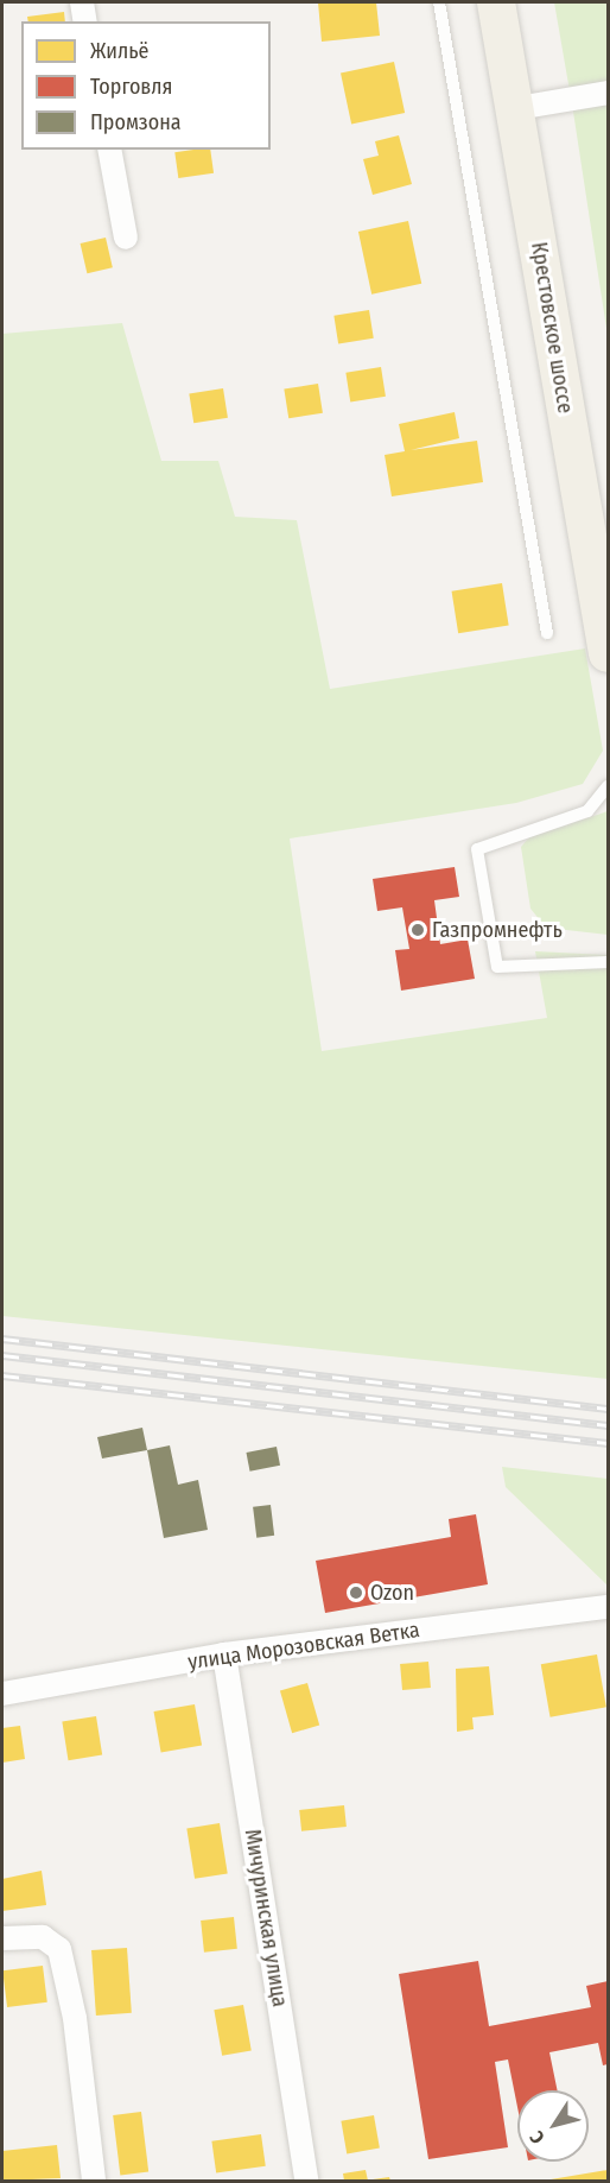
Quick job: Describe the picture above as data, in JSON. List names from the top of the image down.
{
  "streets": {
    "main road": ["Крестовское шоссе"],
    "street": ["улица Морозовская Ветка", "Мичуринская улица"]
  },
  "crossings": [
    ["улица Морозовская Ветка", "Мичуринская улица"]
  ],
  "places": ["Газпромнефть", "Ozon"],
  "legend": ["Жильё", "Торговля", "Промзона"],
  "north": "bottom left"
}
